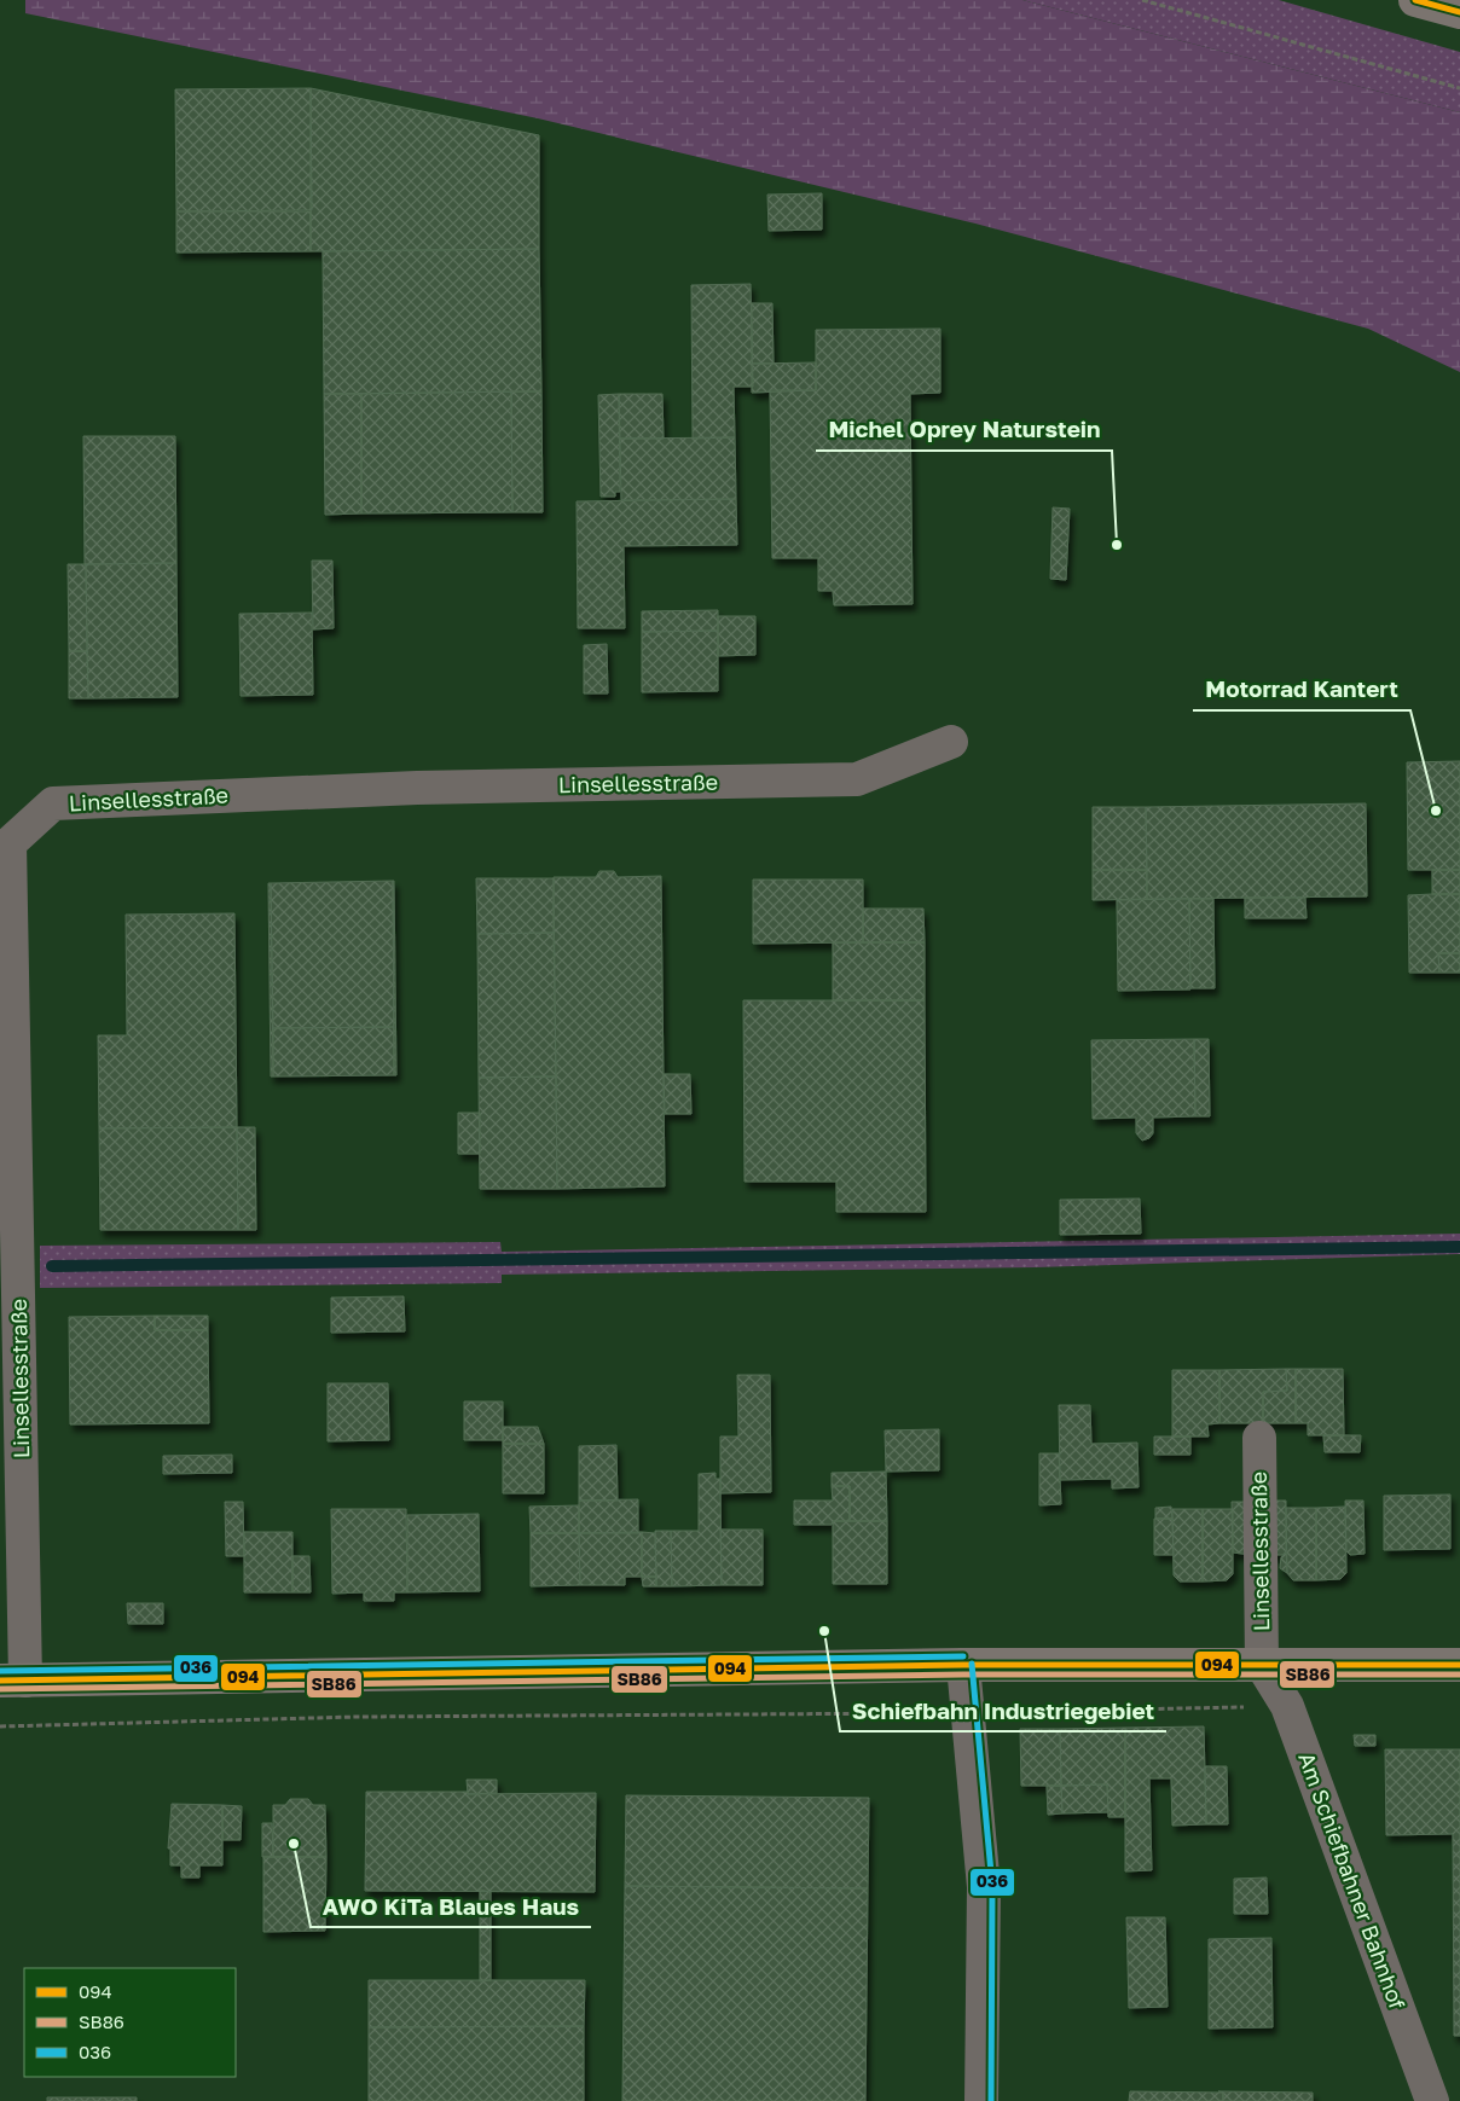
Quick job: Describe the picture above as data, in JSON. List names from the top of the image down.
{
  "streets": {
    "street": ["Linsellesstraße", "Am Schiefbahner Bahnhof"]
  },
  "crossings": [
    ["Linsellesstraße", "Am Schiefbahner Bahnhof"]
  ],
  "places": [
    "Michel Oprey Naturstein",
    "Motorrad Kantert",
    "Schiefbahn Industriegebiet",
    "AWO KiTa Blaues Haus"
  ],
  "lines": ["transit line 094", "transit line 036", "transit line SB86"],
  "legend": ["094", "SB86", "036"]
}
